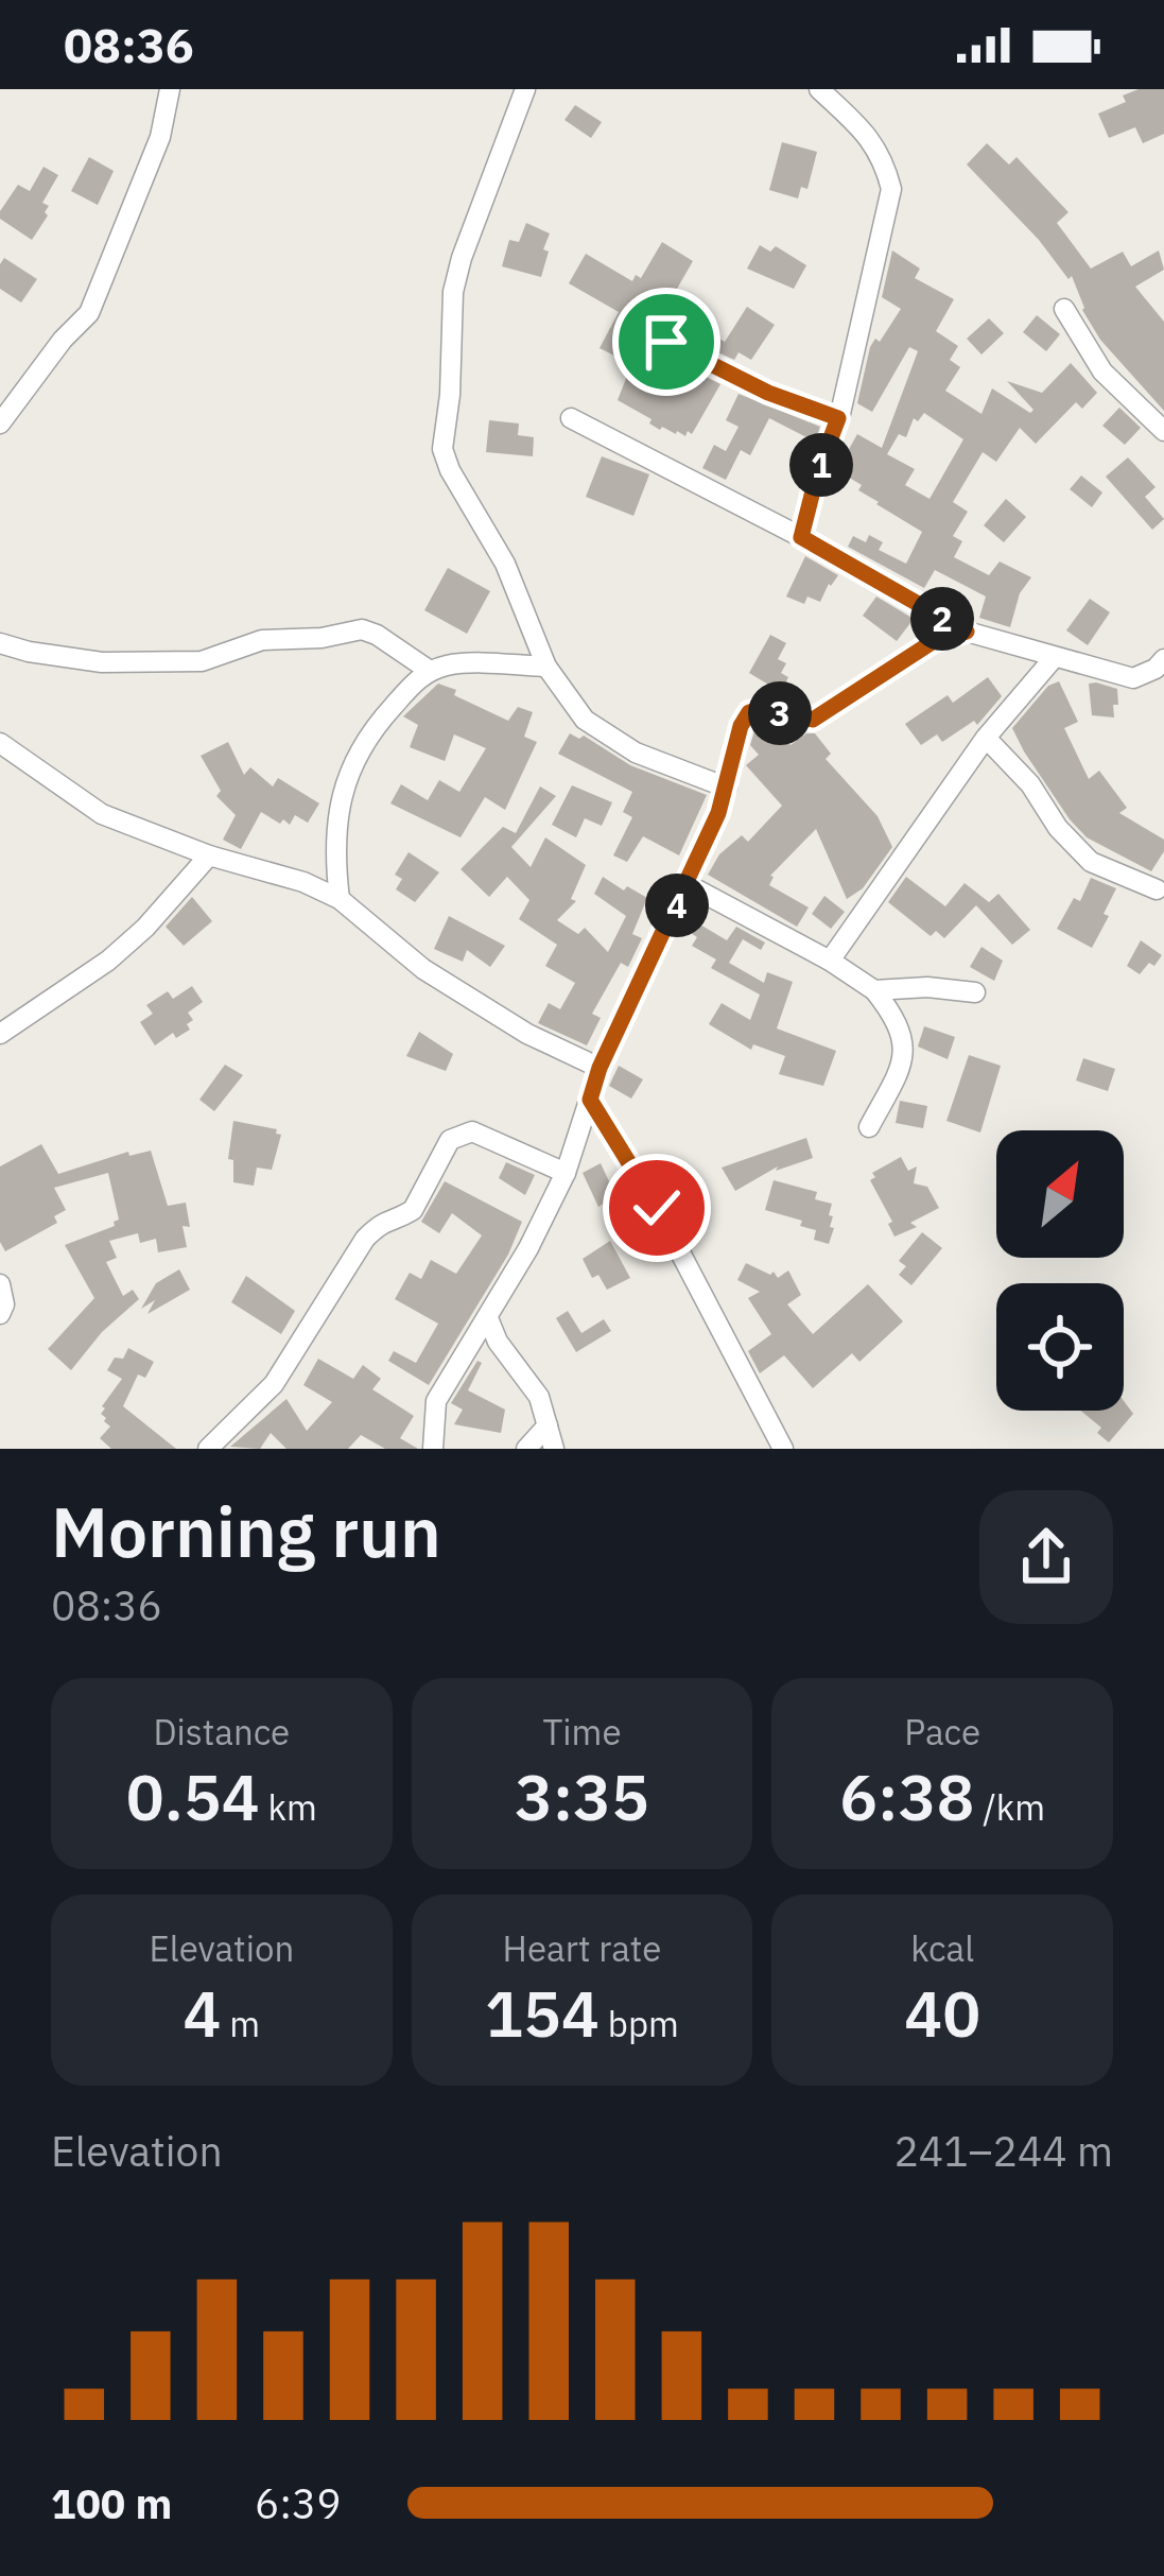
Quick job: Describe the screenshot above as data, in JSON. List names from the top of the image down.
{
  "north": "top right",
  "page": {
    "status": "08:36",
    "pins": [
      "1",
      "2",
      "3",
      "4"
    ],
    "heading": ["Morning run", "08:36"],
    "stats": [
      ["Distance", "0.54 km"],
      ["Time", "3:35"],
      ["Pace", "6:38 /km"],
      ["Elevation", "4 m"],
      ["Heart rate", "154 bpm"],
      ["kcal", "40"]
    ],
    "chart": ["Elevation", "241–244 m"],
    "list": [
      {
        "name": "100 m",
        "note": "6:39"
      }
    ]
  }
}
